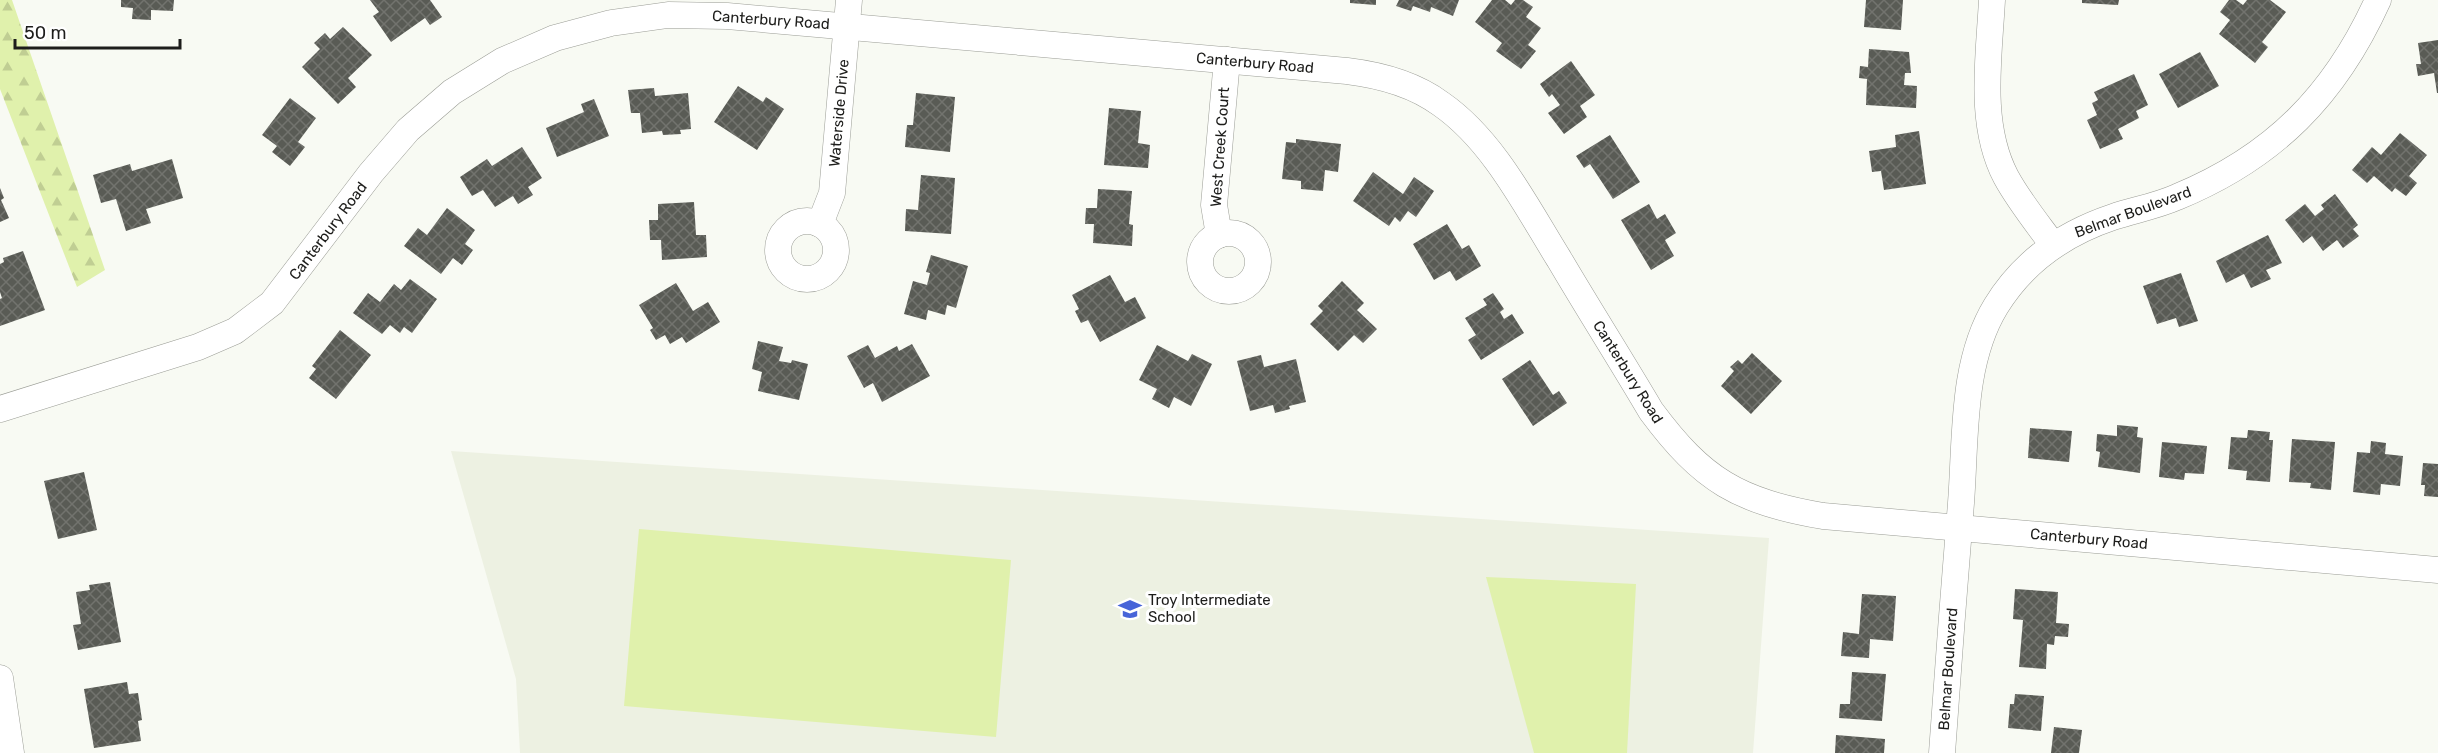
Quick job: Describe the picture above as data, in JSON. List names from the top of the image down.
{
  "streets": {
    "street": [
      "Canterbury Road",
      "Waterside Drive",
      "West Creek Court",
      "Belmar Boulevard"
    ]
  },
  "crossings": [
    ["Canterbury Road", "Waterside Drive"],
    ["Canterbury Road", "West Creek Court"],
    ["Canterbury Road", "Belmar Boulevard"]
  ],
  "places": {
    "school or university": ["Troy Intermediate School"]
  },
  "scale_bar": "50 m"
}
